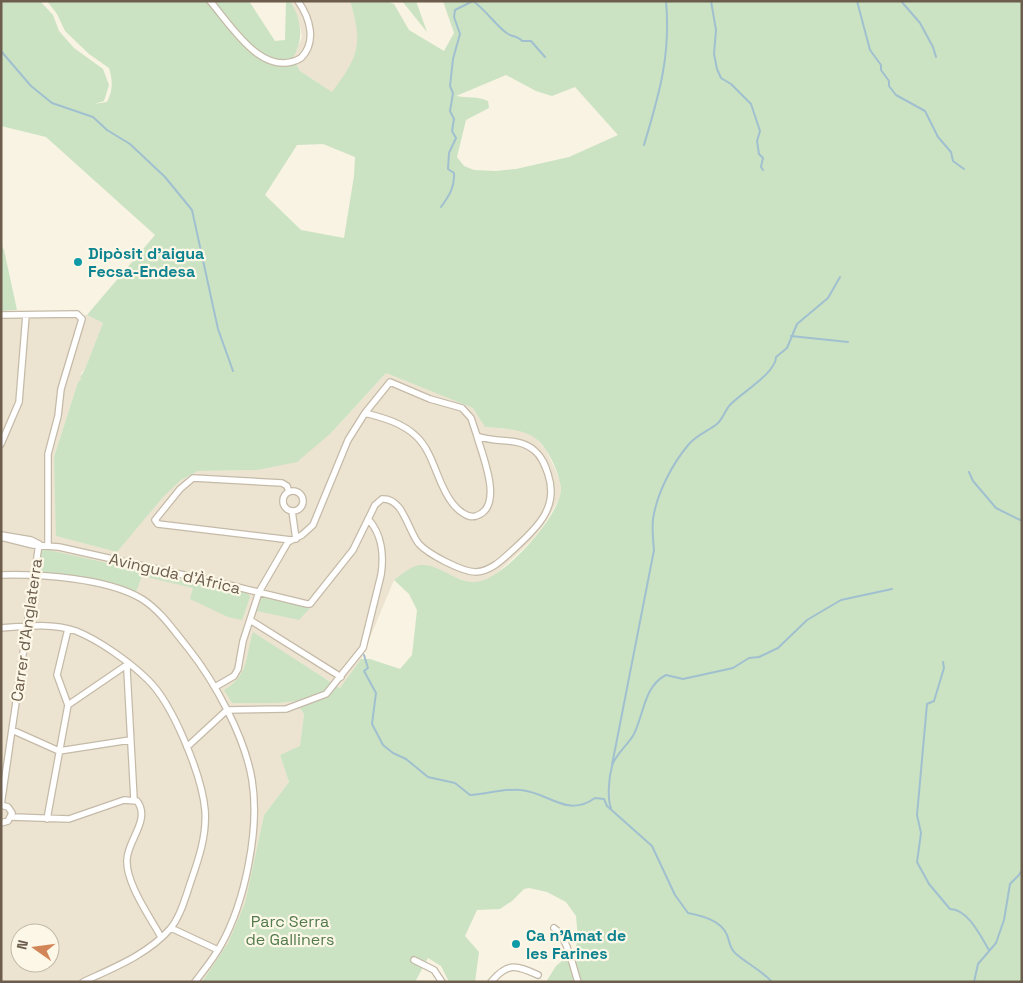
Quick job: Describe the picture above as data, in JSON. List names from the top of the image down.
{
  "streets": {
    "street": ["Avinguda d'Àfrica", "Carrer d'Anglaterra"]
  },
  "crossings": [
    ["Avinguda d'Àfrica", "Carrer d'Anglaterra"]
  ],
  "parks": ["Parc Serra de Galliners"],
  "places": ["Dipòsit d'aigua Fecsa-Endesa", "Ca n'Amat de les Farines"],
  "north": "left"
}
